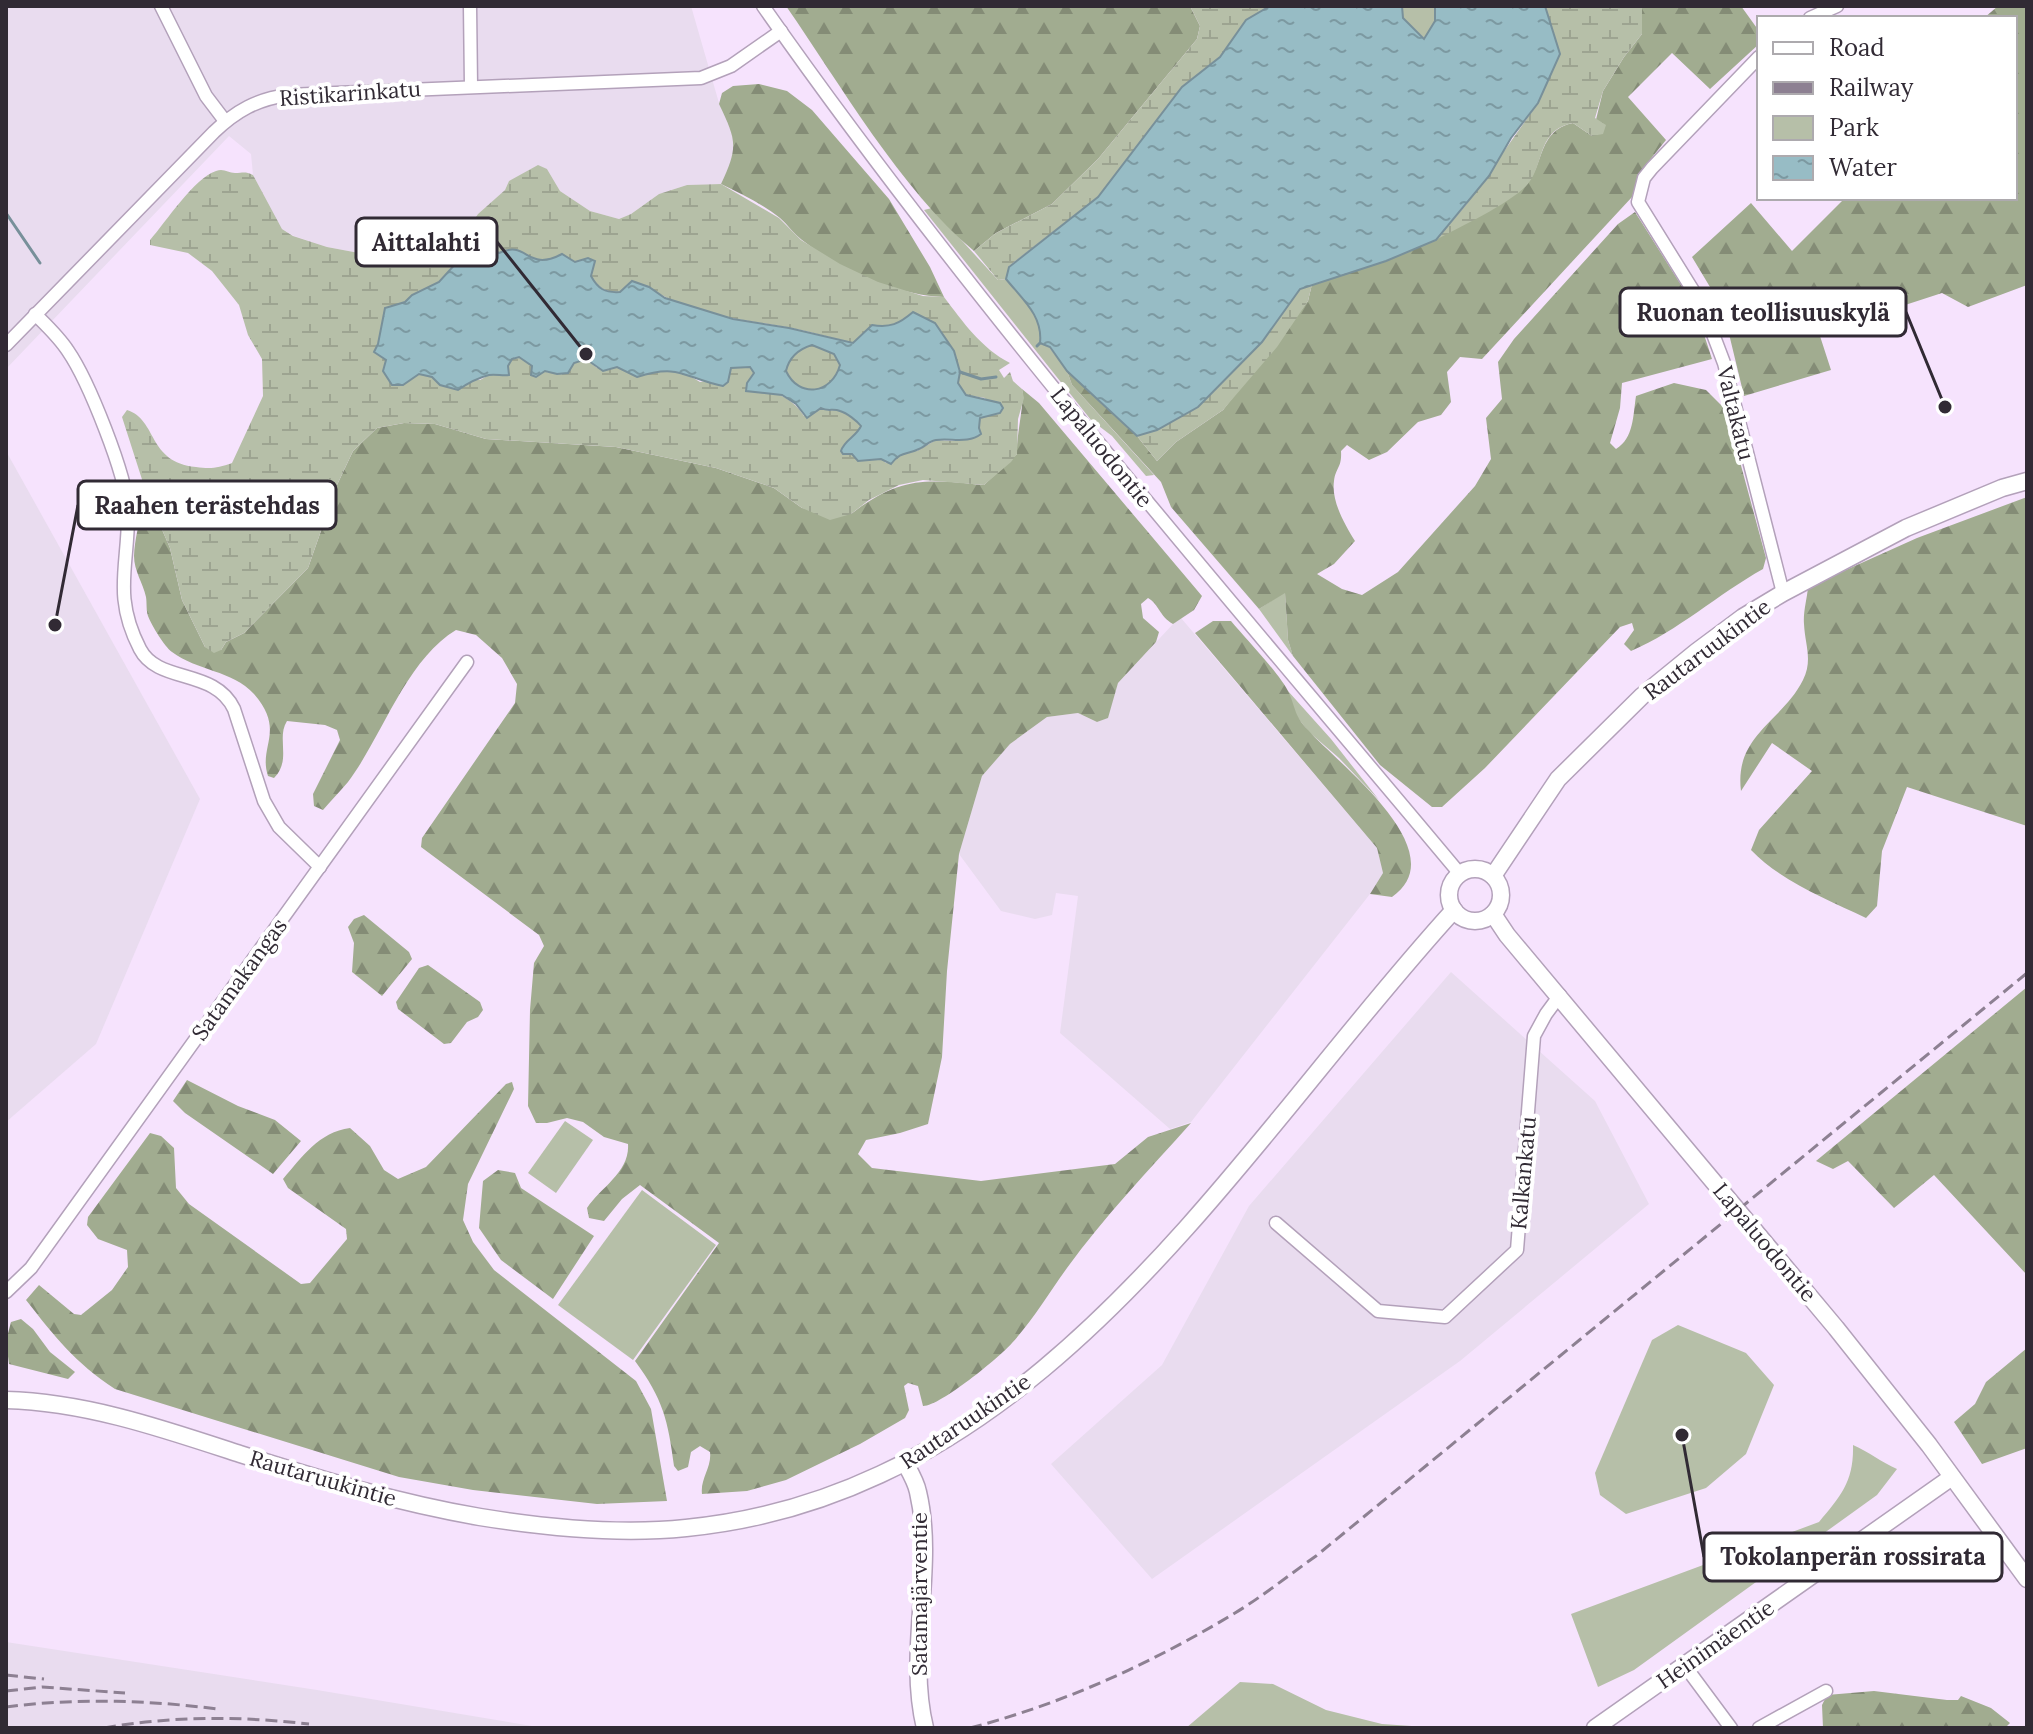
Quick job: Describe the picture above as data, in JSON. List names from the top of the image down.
{
  "streets": {
    "main road": [
      "Lapaluodontie",
      "Rautaruukintie",
      "Satamajärventie",
      "Heinimäentie"
    ],
    "street": [
      "Ristikarinkatu",
      "Valtakatu",
      "Satamakangas",
      "Kalkankatu"
    ]
  },
  "crossings": [
    ["Ristikarinkatu", "Lapaluodontie"],
    ["Valtakatu", "Rautaruukintie"],
    ["Lapaluodontie", "Rautaruukintie"],
    ["Lapaluodontie", "Kalkankatu"],
    ["Lapaluodontie", "Heinimäentie"],
    ["Rautaruukintie", "Satamajärventie"]
  ],
  "places": [
    "Aittalahti",
    "Ruonan teollisuuskylä",
    "Raahen terästehdas",
    "Tokolanperän rossirata"
  ],
  "legend": [
    "Road",
    "Railway",
    "Park",
    "Water"
  ]
}
